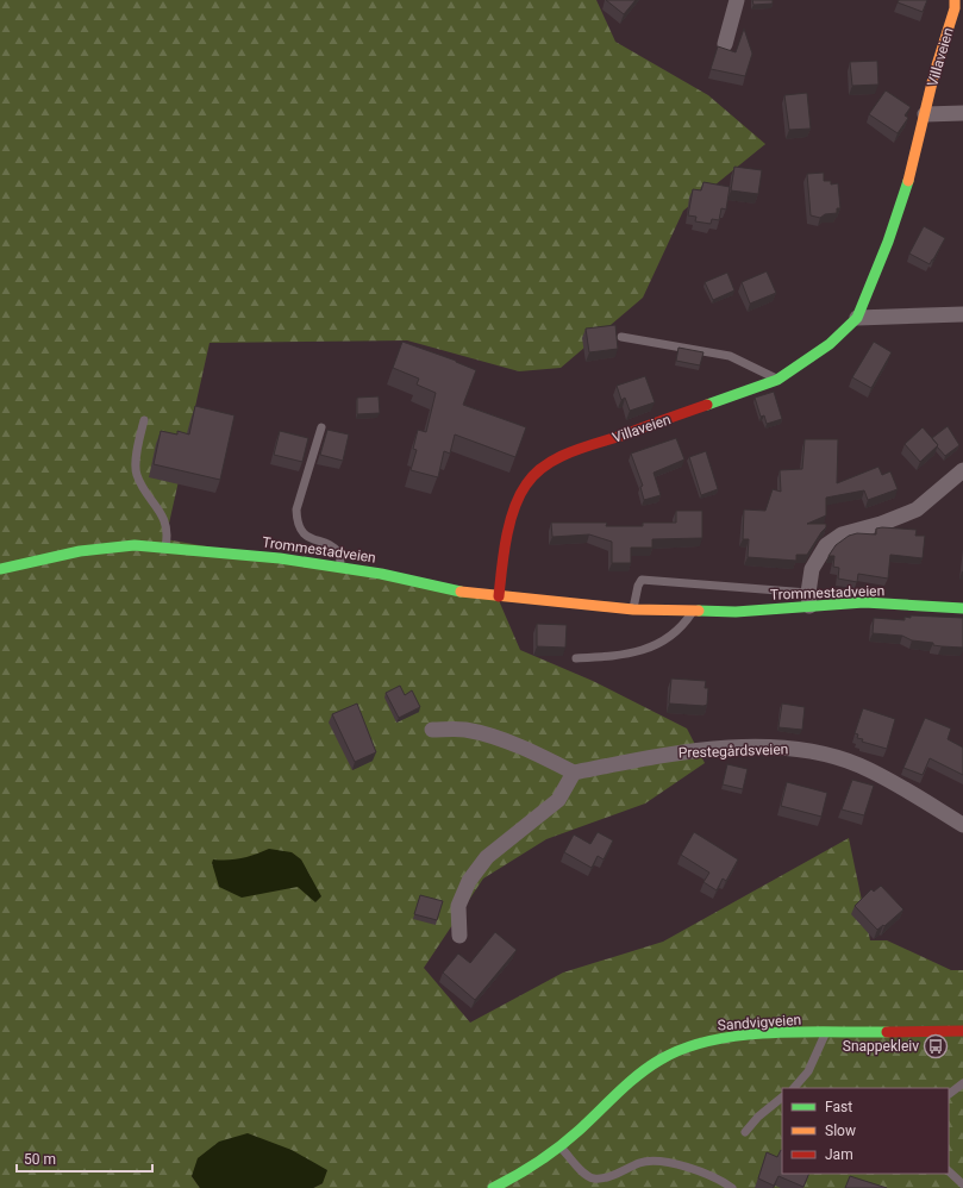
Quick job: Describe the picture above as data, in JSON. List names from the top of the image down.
{
  "streets": {
    "main road": ["Villaveien", "Trommestadveien", "Sandvigveien"],
    "street": ["Prestegårdsveien"]
  },
  "crossings": [
    ["Villaveien", "Trommestadveien"]
  ],
  "places": {
    "bus stop": ["Snappekleiv"]
  },
  "legend": ["Fast", "Slow", "Jam"],
  "scale_bar": "50 m"
}
